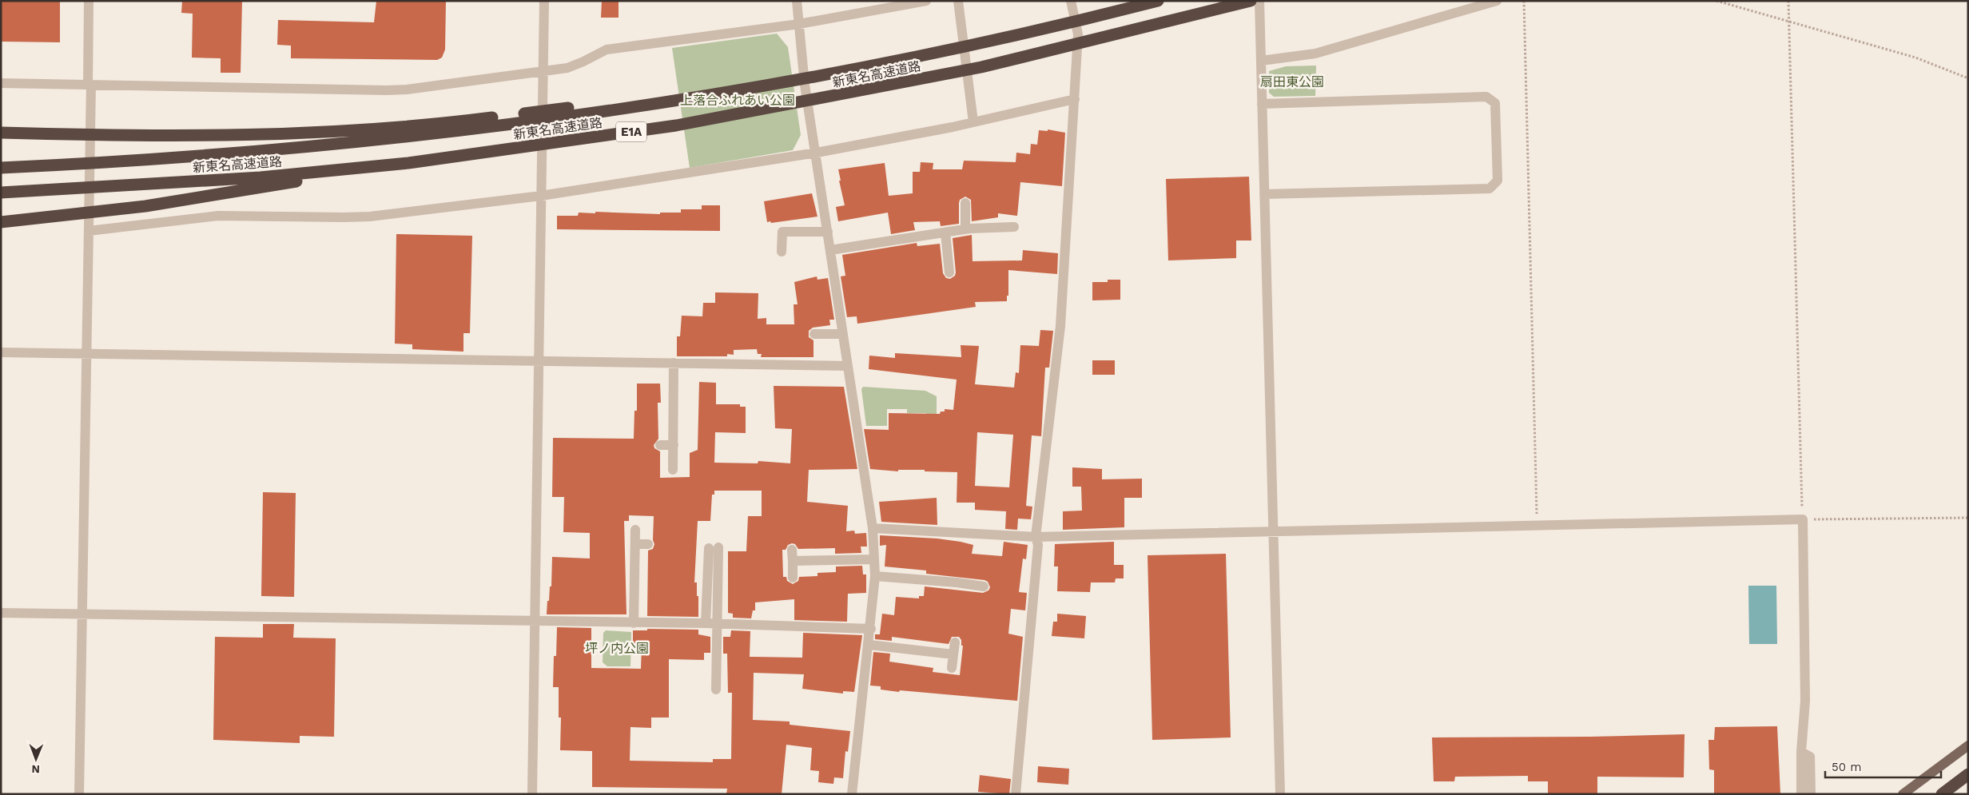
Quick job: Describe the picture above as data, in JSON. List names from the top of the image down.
{
  "streets": {
    "highway": ["新東名高速道路", "E1A"]
  },
  "parks": ["扇田東公園", "上落合ふれあい公園", "坪ノ内公園"],
  "scale_bar": "50 m",
  "north": "bottom"
}
